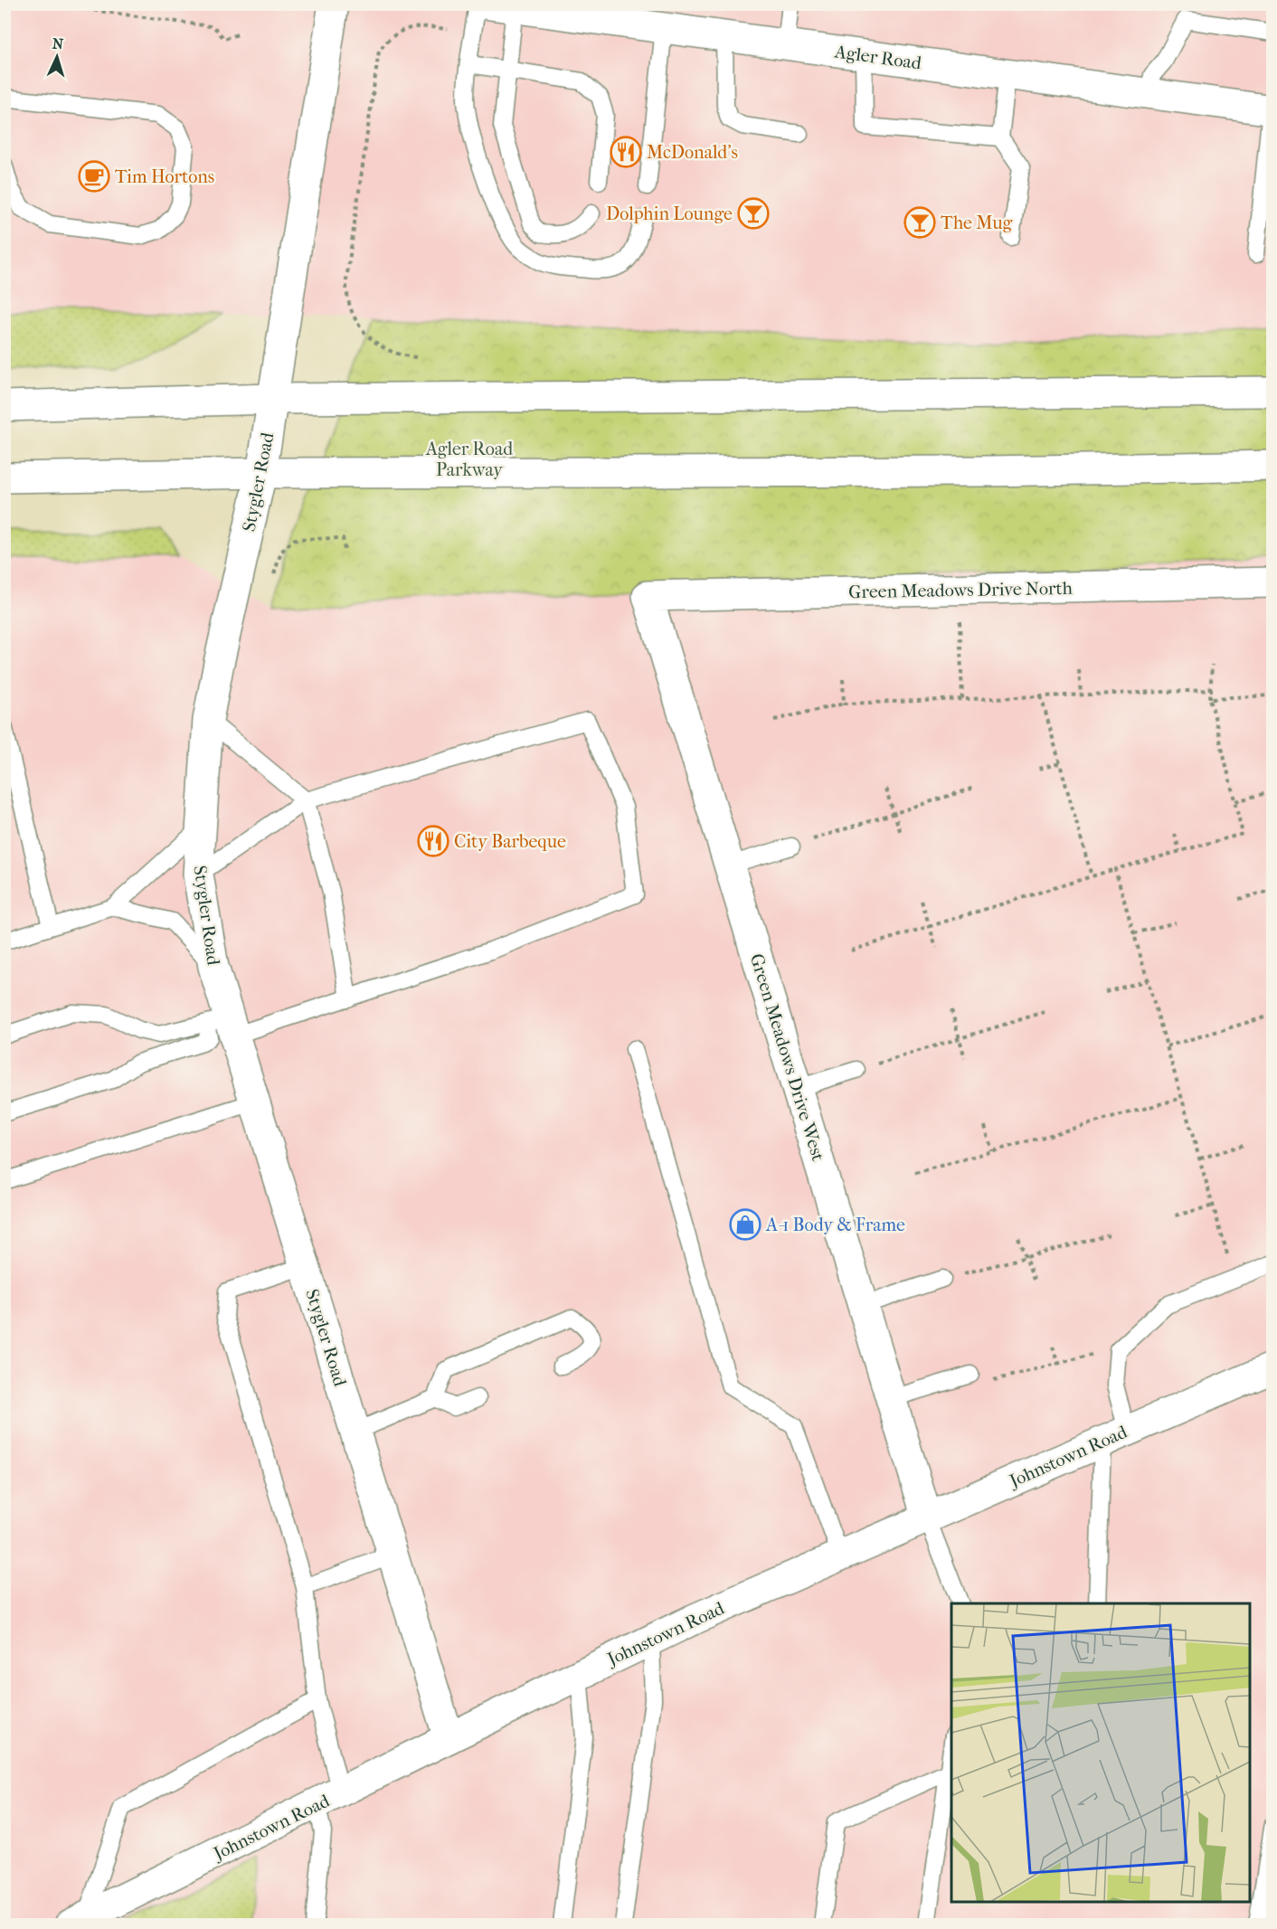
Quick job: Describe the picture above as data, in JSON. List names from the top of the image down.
{
  "streets": {
    "main road": [
      "Agler Road",
      "Stygler Road",
      "Green Meadows Drive North",
      "Green Meadows Drive West",
      "Johnstown Road"
    ]
  },
  "crossings": [
    ["Stygler Road", "Johnstown Road"],
    ["Green Meadows Drive North", "Green Meadows Drive West"],
    ["Green Meadows Drive West", "Johnstown Road"]
  ],
  "parks": ["Agler Road Parkway"],
  "places": {
    "restaurant": ["McDonald's", "City Barbeque"],
    "cafe": ["Tim Hortons"],
    "bar": ["Dolphin Lounge", "The Mug"],
    "shop": ["A-1 Body & Frame"]
  },
  "north": "top"
}
